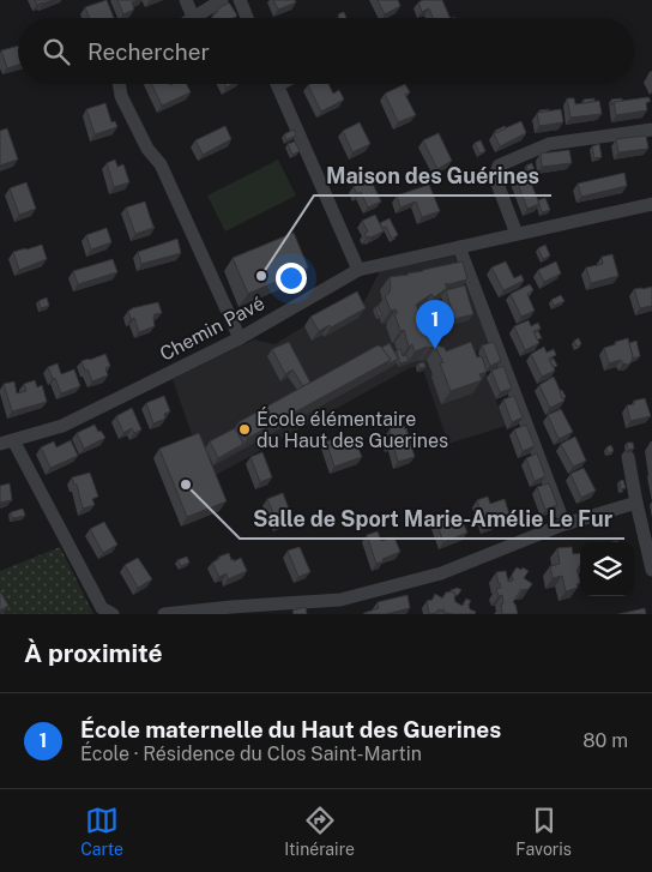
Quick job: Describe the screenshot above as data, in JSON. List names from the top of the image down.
{
  "streets": {
    "street": ["Chemin Pavé"]
  },
  "places": ["Maison des Guérines", "École élémentaire du Haut des Guerines", "Salle de Sport Marie-Amélie Le Fur"],
  "page": {
    "search": "Rechercher",
    "pins": "1",
    "heading": "À proximité",
    "list": [
      {
        "mark": "1",
        "name": "École maternelle du Haut des Guerines",
        "note": "École · Résidence du Clos Saint-Martin",
        "value": "80 m"
      }
    ],
    "nav": ["Carte", "Itinéraire", "Favoris"]
  }
}
